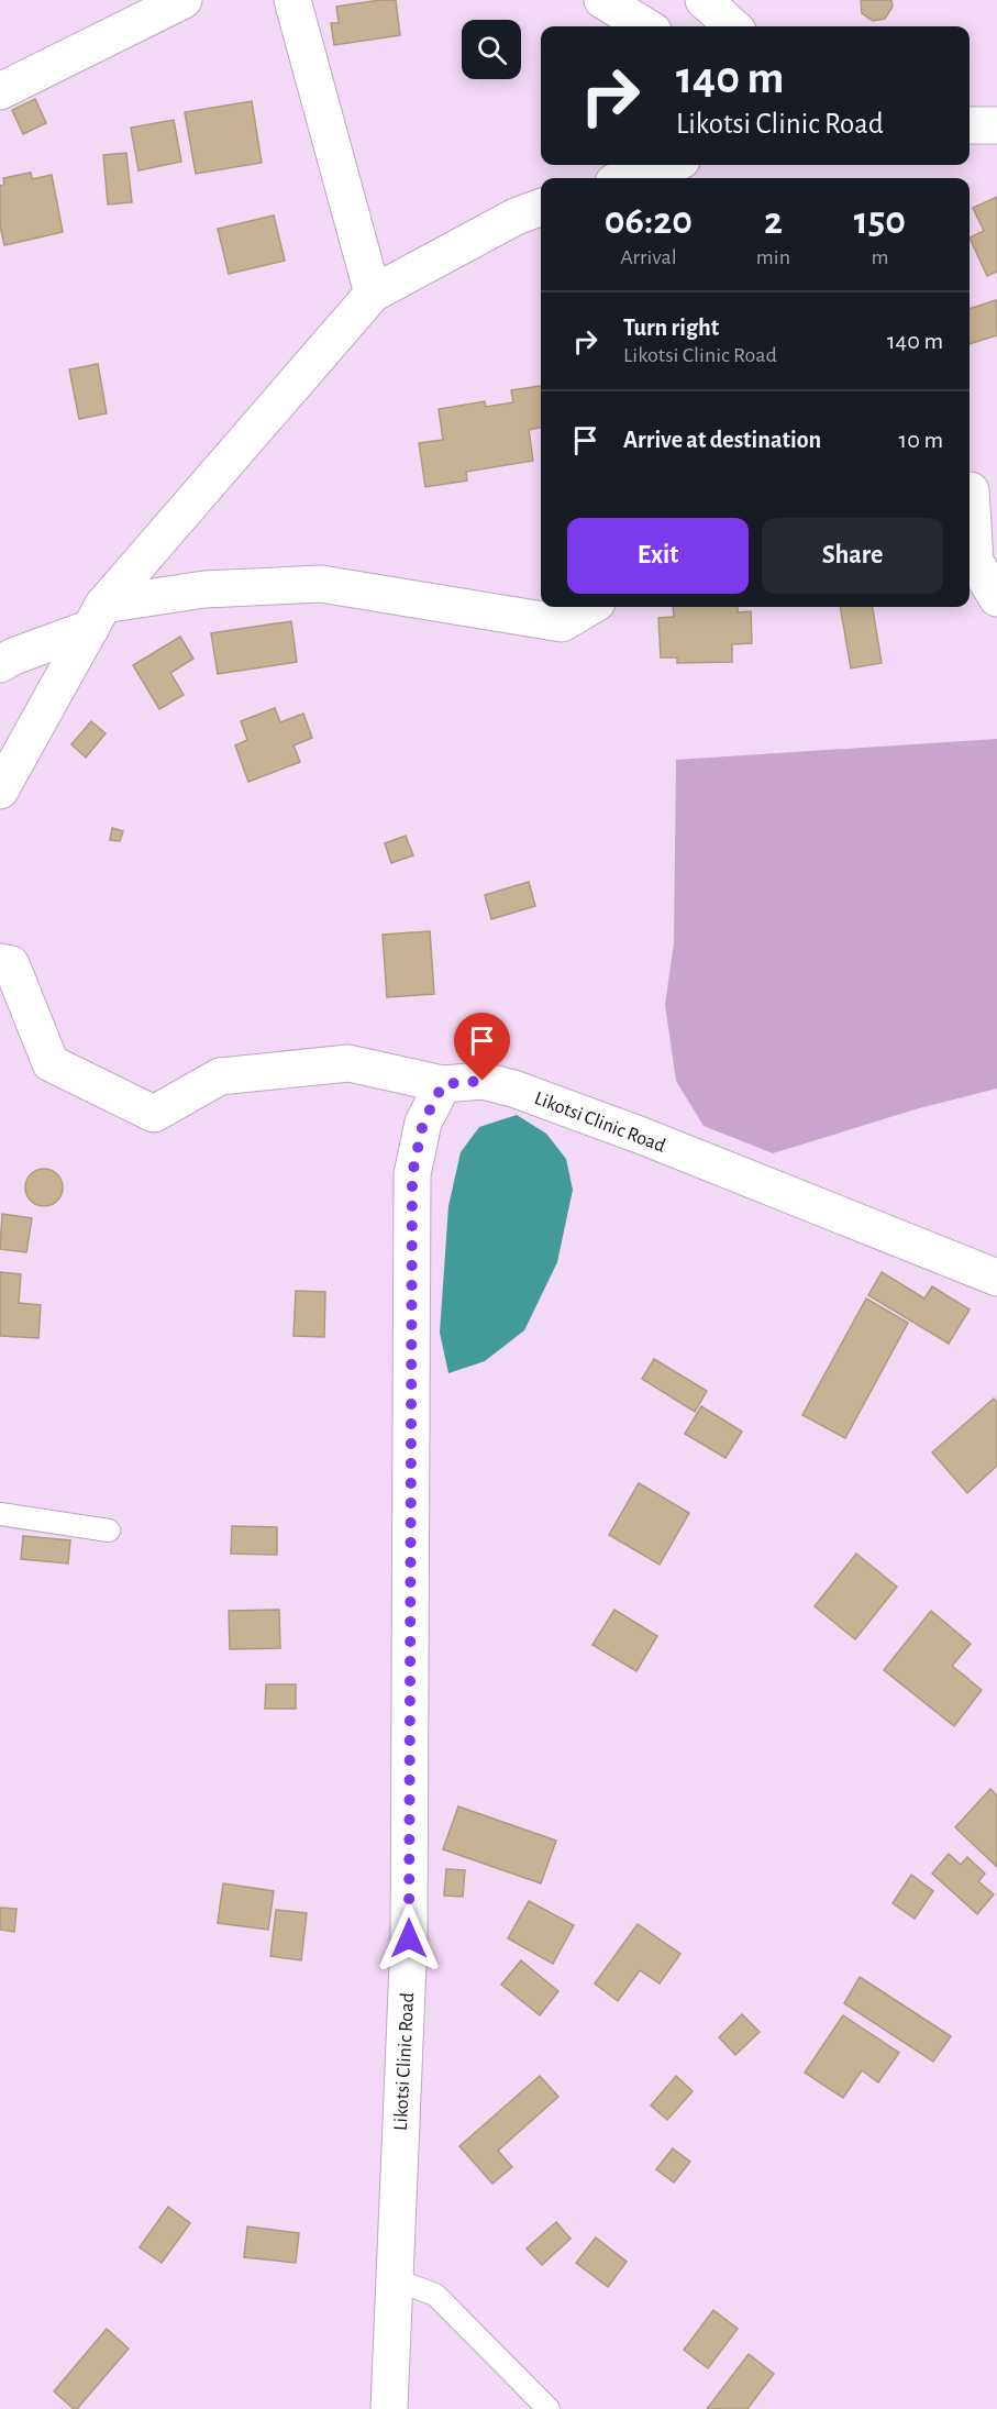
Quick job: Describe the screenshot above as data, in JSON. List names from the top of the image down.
{
  "streets": {
    "street": ["Likotsi Clinic Road"]
  },
  "page": {
    "turn": ["140 m", "Likotsi Clinic Road"],
    "eta": [
      "06:20",
      "Arrival",
      "2",
      "min",
      "150",
      "m"
    ],
    "list": [
      {
        "name": "Turn right",
        "note": "Likotsi Clinic Road",
        "value": "140 m"
      },
      {
        "name": "Arrive at destination",
        "value": "10 m"
      }
    ],
    "buttons": ["Exit", "Share"]
  }
}
